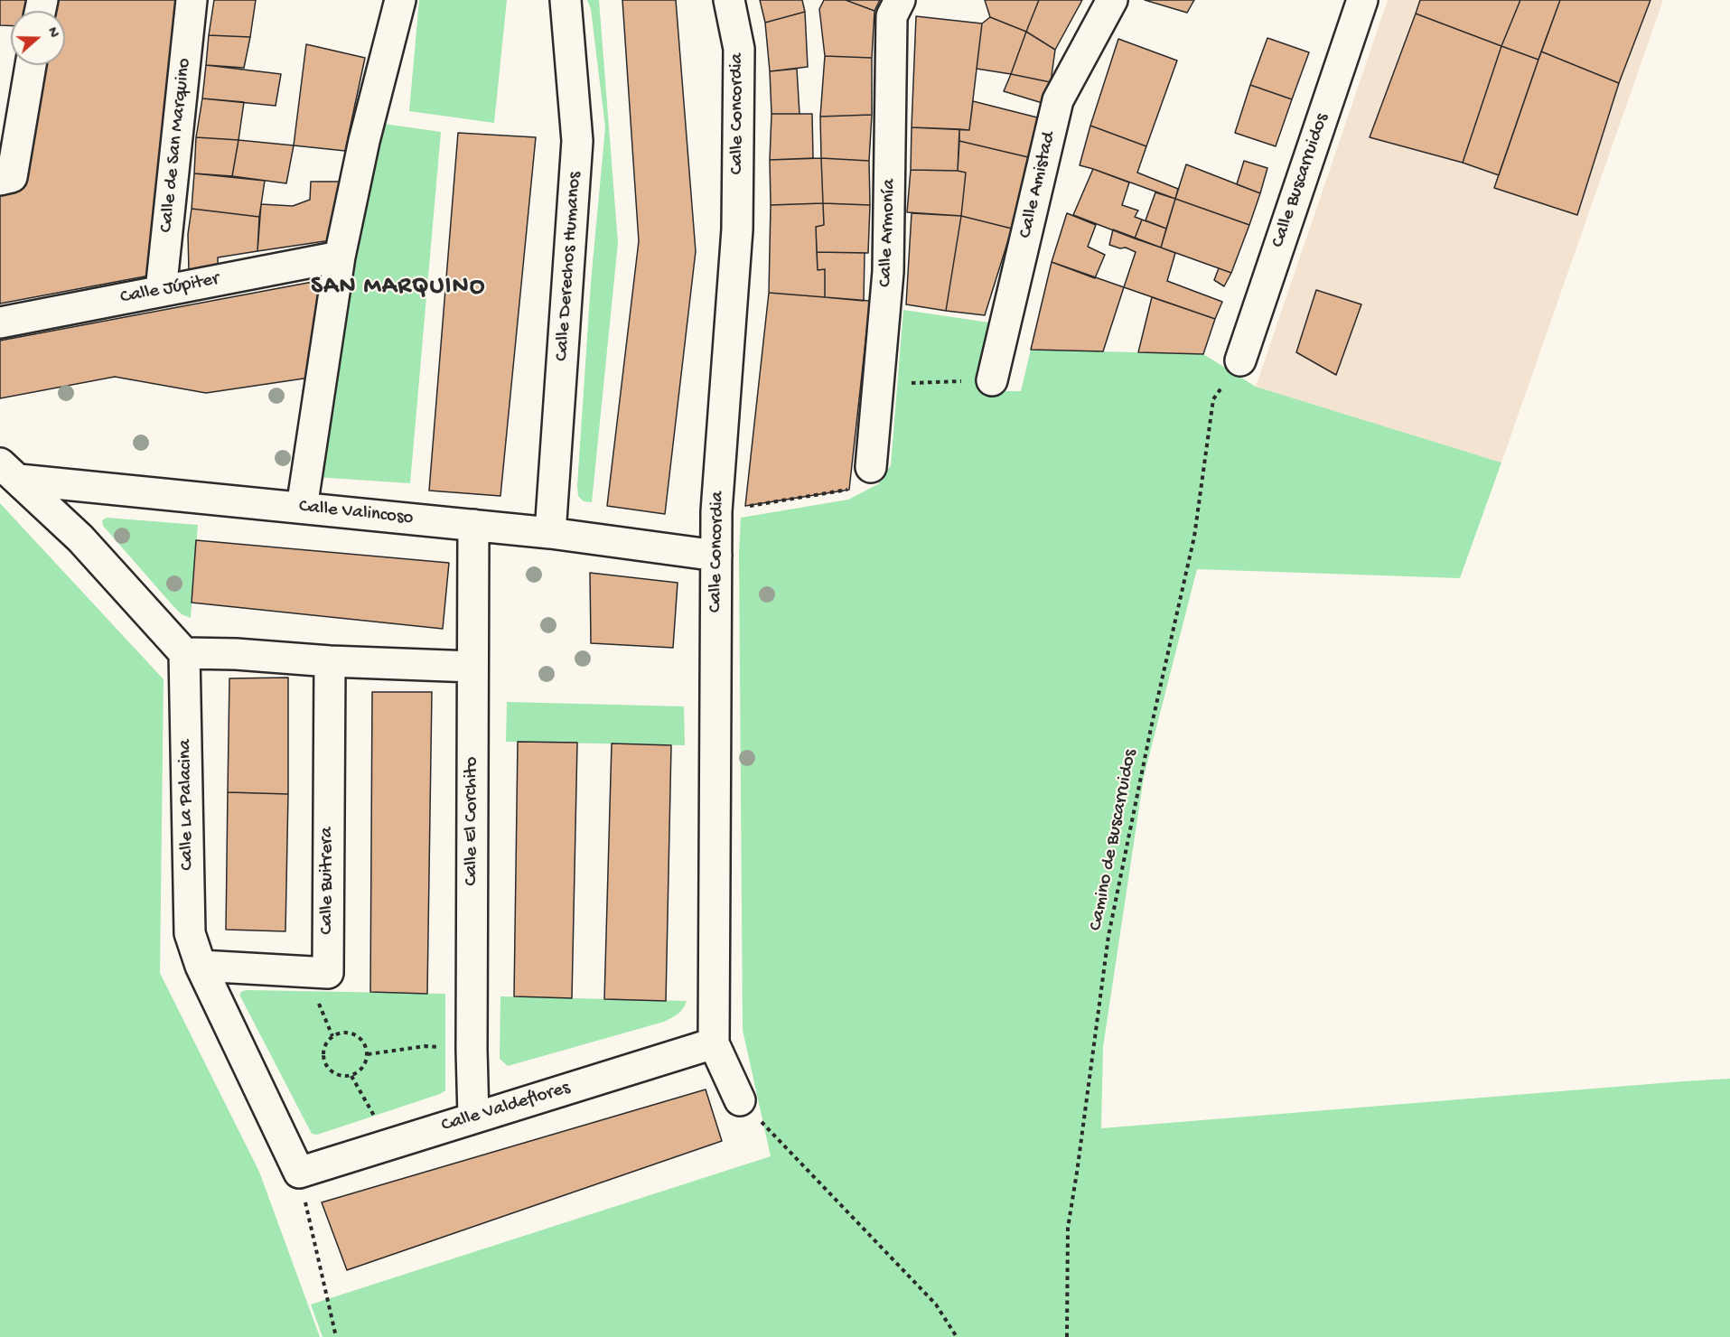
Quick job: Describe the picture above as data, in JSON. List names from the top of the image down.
{
  "streets": {
    "street": [
      "Calle Concordia",
      "Calle de San Marquino",
      "Calle Buscarruidos",
      "Calle Amistad",
      "Calle Armonía",
      "Calle Derechos Humanos",
      "Calle Júpiter",
      "Calle Valincoso",
      "Calle La Palacina",
      "Calle El Corchito",
      "Calle Buitrera",
      "Calle Valdeflores"
    ],
    "path": ["Camino de Buscarruidos"]
  },
  "crossings": [
    ["Calle Concordia", "Calle Valincoso"],
    ["Calle Concordia", "Calle Valdeflores"],
    ["Calle de San Marquino", "Calle Júpiter"],
    ["Calle Buscarruidos", "Camino de Buscarruidos"],
    ["Calle Derechos Humanos", "Calle Valincoso"],
    ["Calle Valincoso", "Calle El Corchito"],
    ["Calle La Palacina", "Calle Buitrera"],
    ["Calle La Palacina", "Calle Valdeflores"],
    ["Calle El Corchito", "Calle Valdeflores"]
  ],
  "districts": ["SAN MARQUINO"],
  "north": "right"
}
